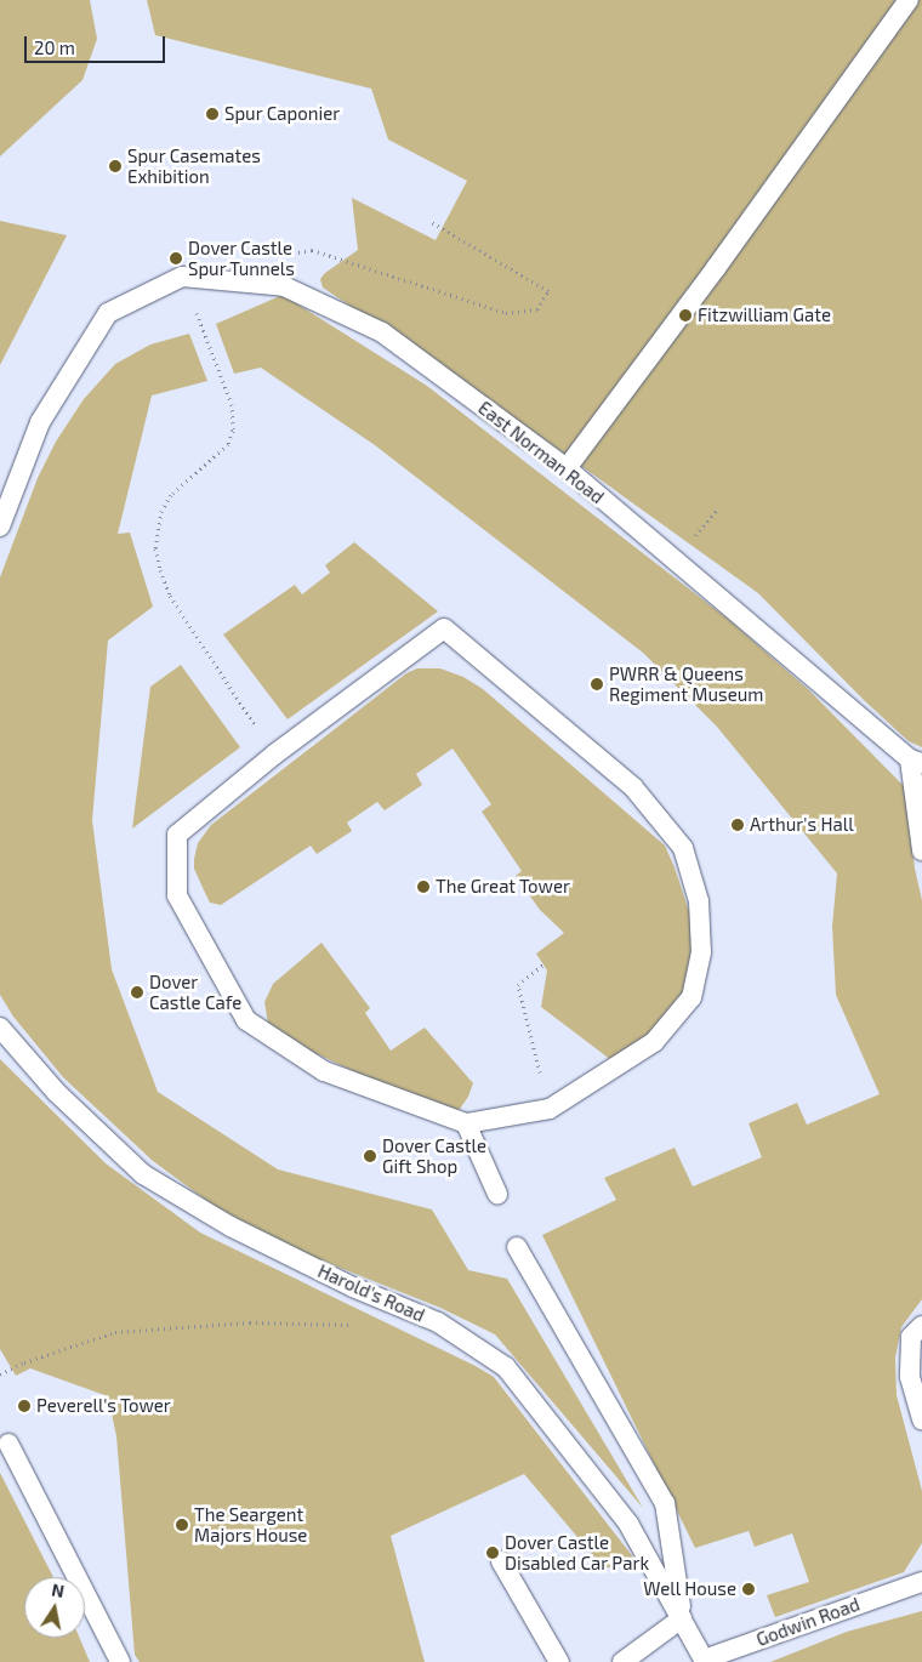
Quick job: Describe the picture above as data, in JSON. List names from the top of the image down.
{
  "streets": {
    "lane": ["East Norman Road", "Harold's Road", "Godwin Road"]
  },
  "crossings": [
    ["Harold's Road", "Godwin Road"]
  ],
  "places": [
    "Spur Caponier",
    "Spur Casemates Exhibition",
    "Dover Castle Spur Tunnels",
    "Fitzwilliam Gate",
    "PWRR & Queens Regiment Museum",
    "Arthur's Hall",
    "The Great Tower",
    "Dover Castle Cafe",
    "Dover Castle Gift Shop",
    "Peverell's Tower",
    "The Seargent Majors House",
    "Dover Castle Disabled Car Park",
    "Well House"
  ],
  "scale_bar": "20 m",
  "north": "top"
}
